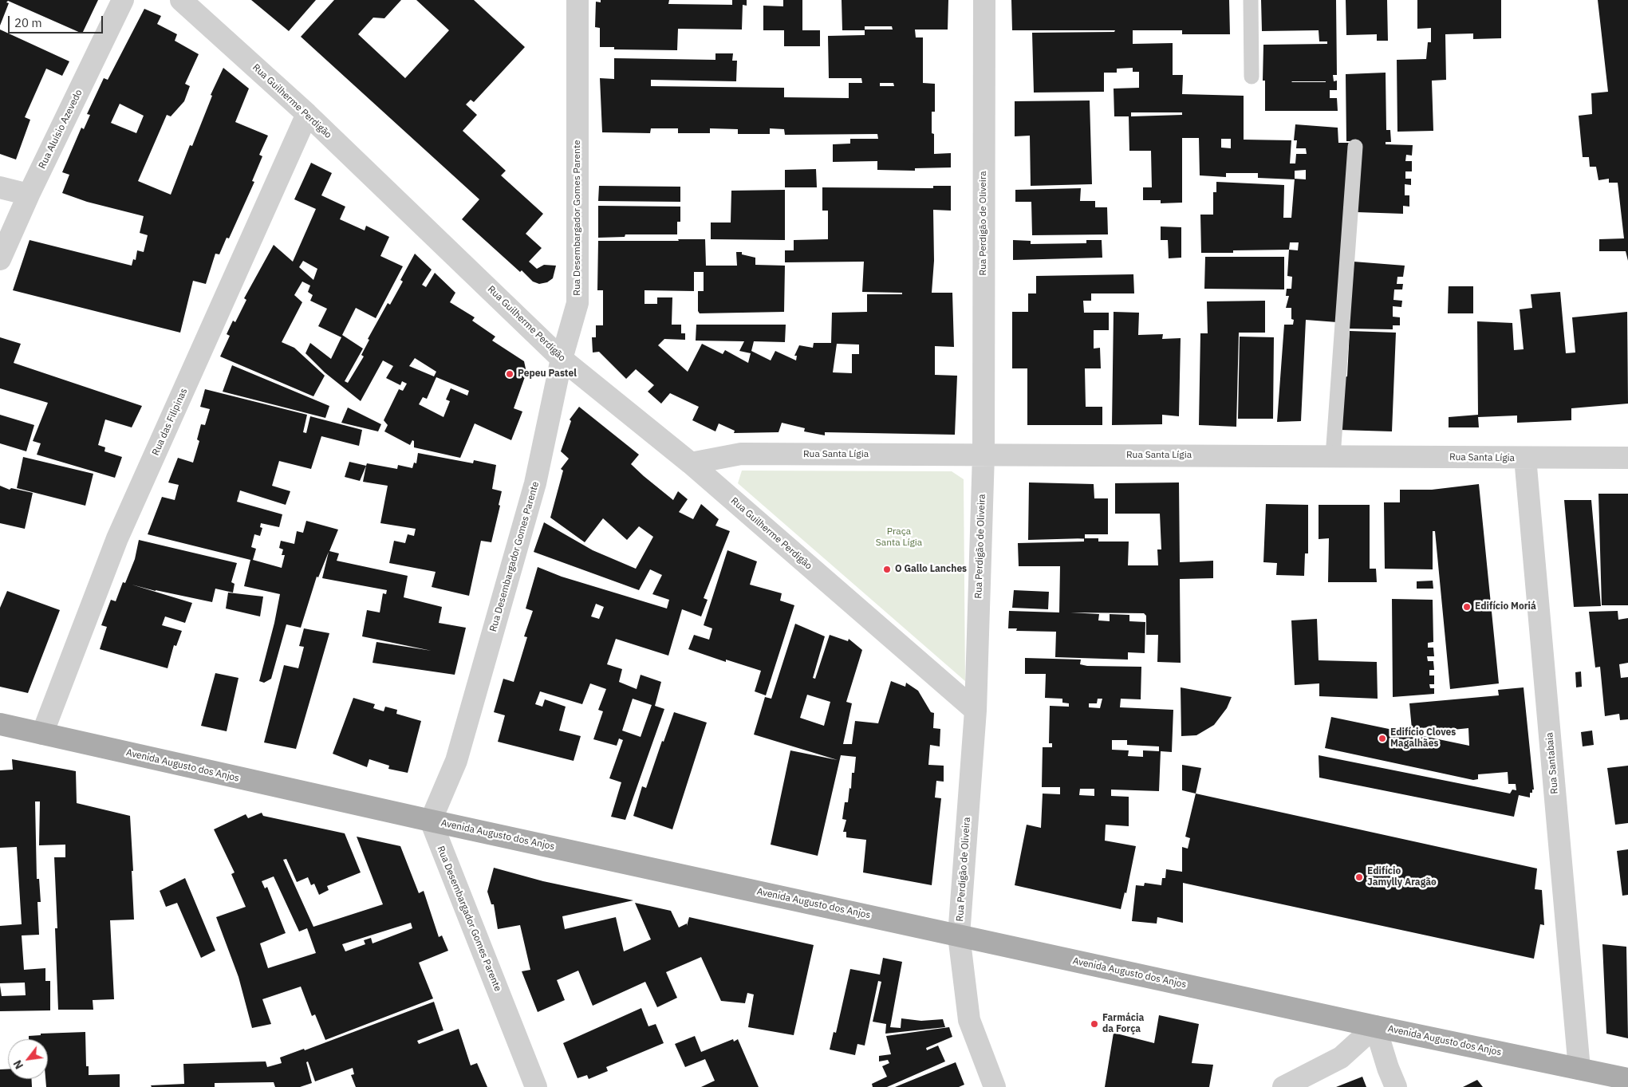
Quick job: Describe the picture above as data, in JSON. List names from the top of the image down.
{
  "streets": {
    "main road": ["Avenida Augusto dos Anjos"],
    "street": [
      "Rua Guilherme Perdigão",
      "Rua Aluísio Azevedo",
      "Rua Desembargador Gomes Parente",
      "Rua Perdigão de Oliveira",
      "Rua das Filipinas",
      "Rua Santa Lígia",
      "Rua Santabaia"
    ]
  },
  "crossings": [
    ["Rua Guilherme Perdigão", "Rua Desembargador Gomes Parente"],
    ["Rua Guilherme Perdigão", "Rua Perdigão de Oliveira"],
    ["Rua Guilherme Perdigão", "Rua das Filipinas"],
    ["Rua Guilherme Perdigão", "Rua Santa Lígia"],
    ["Rua Desembargador Gomes Parente", "Avenida Augusto dos Anjos"],
    ["Rua Perdigão de Oliveira", "Rua Santa Lígia"],
    ["Rua Perdigão de Oliveira", "Avenida Augusto dos Anjos"],
    ["Rua das Filipinas", "Avenida Augusto dos Anjos"],
    ["Rua Santa Lígia", "Rua Santabaia"],
    ["Rua Santabaia", "Avenida Augusto dos Anjos"]
  ],
  "parks": ["Praça Santa Lígia"],
  "places": [
    "Pepeu Pastel",
    "O Gallo Lanches",
    "Edifício Moriá",
    "Edifício Cloves Magalhães",
    "Edifício Jamylly Aragão",
    "Farmácia da Força"
  ],
  "scale_bar": "20 m",
  "north": "bottom left"
}
